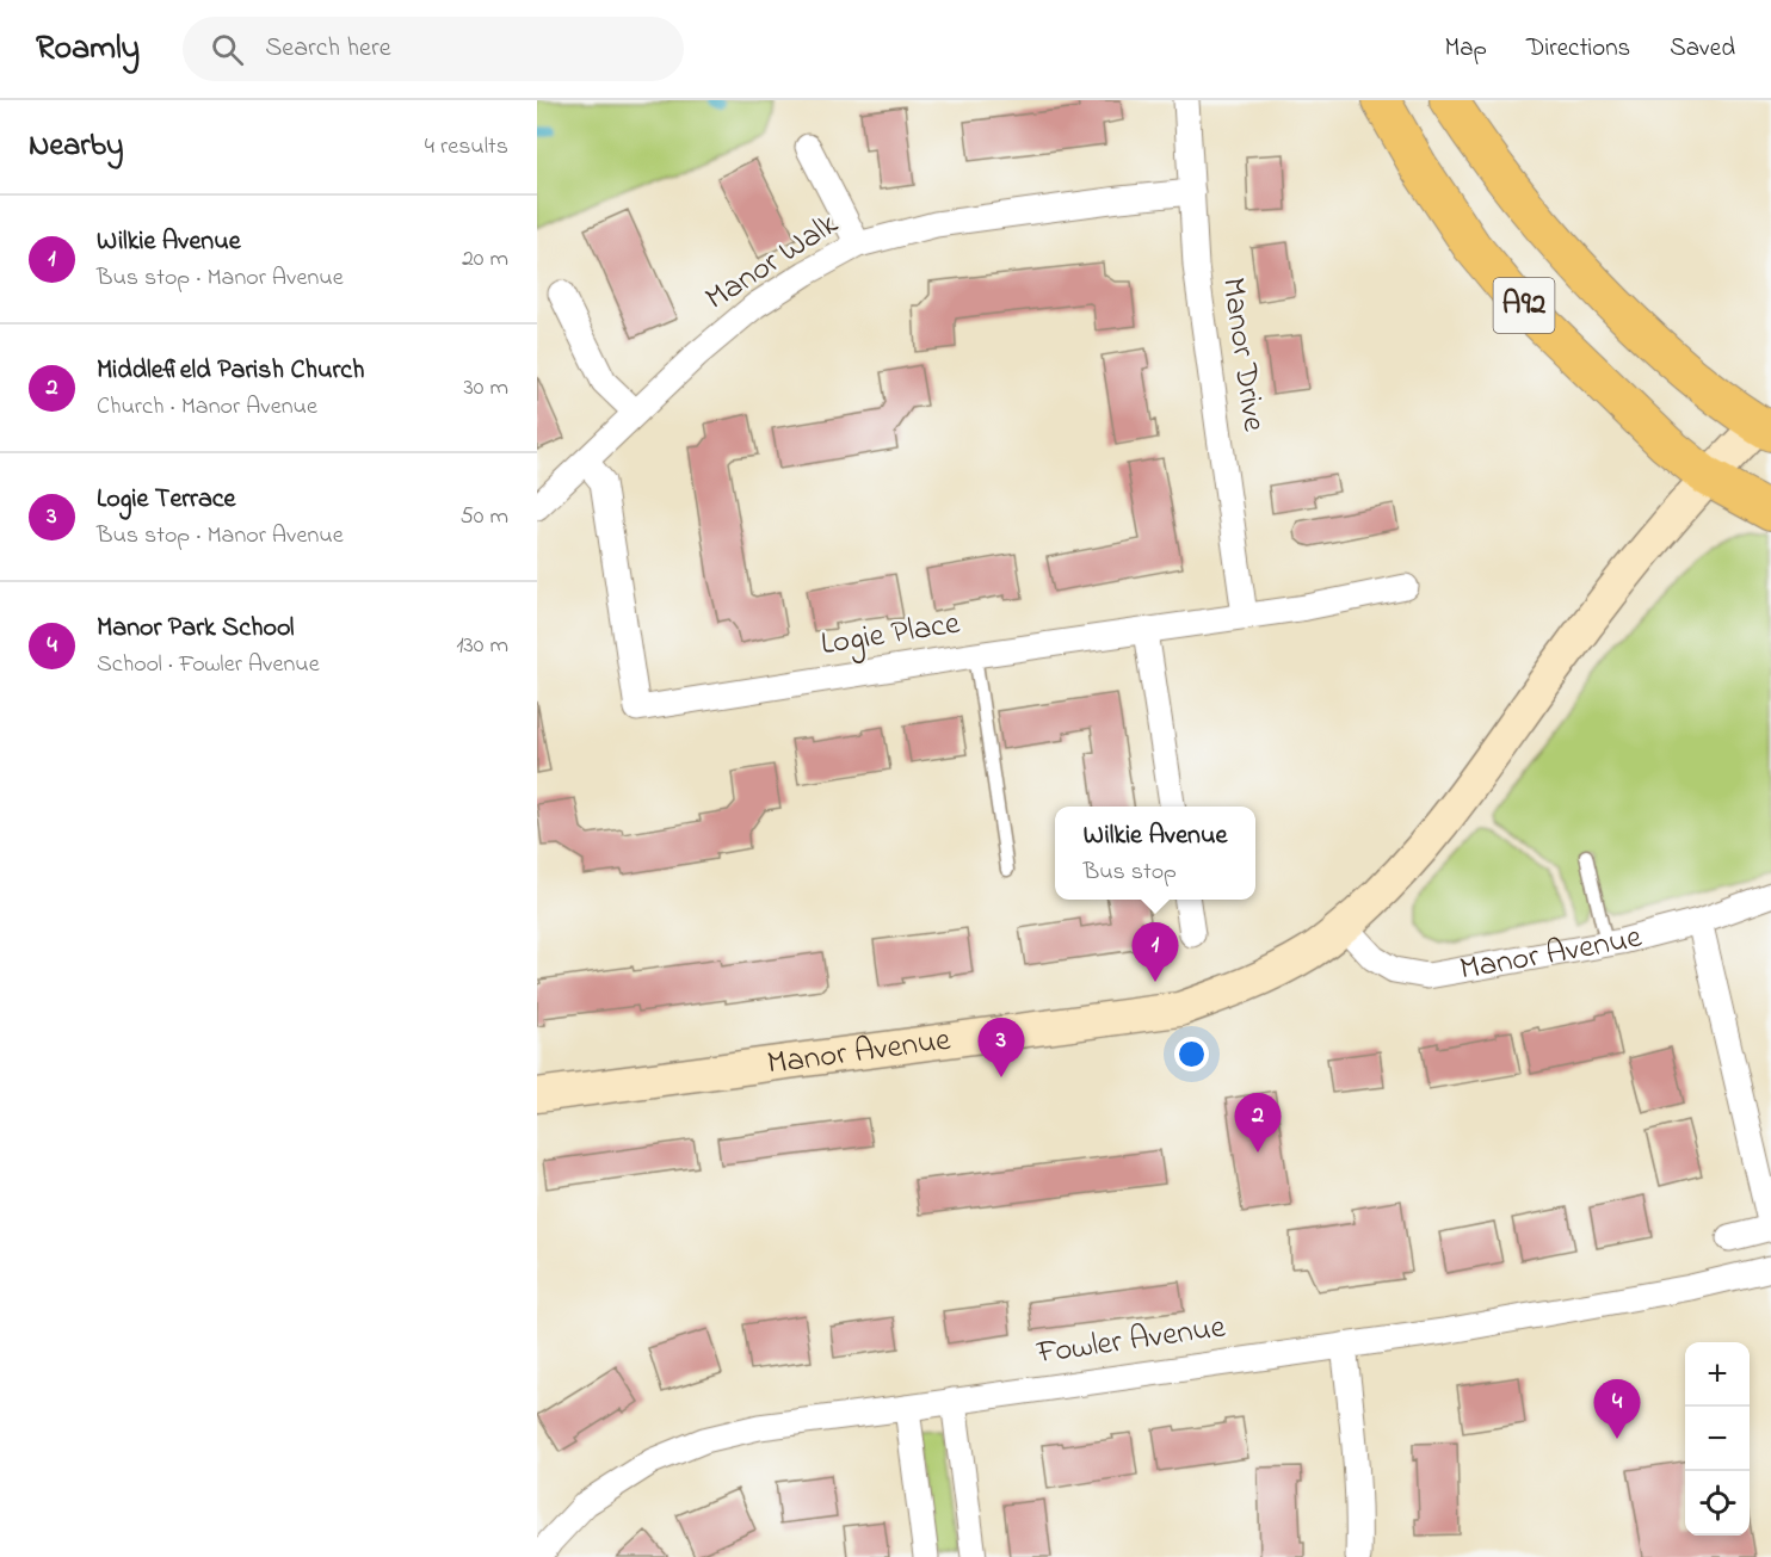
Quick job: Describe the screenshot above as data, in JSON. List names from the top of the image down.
{
  "streets": {
    "main road": ["A92"],
    "street": [
      "Manor Walk",
      "Manor Drive",
      "Logie Place",
      "Manor Avenue",
      "Fowler Avenue"
    ]
  },
  "crossings": [
    ["Manor Walk", "Manor Drive"],
    ["Manor Walk", "Logie Place"],
    ["A92", "Manor Avenue"],
    ["Manor Drive", "Logie Place"]
  ],
  "page": {
    "header": "Roamly",
    "search": "Search here",
    "nav": ["Map", "Directions", "Saved"],
    "heading": ["Nearby", "4 results"],
    "list": [
      {
        "mark": "1",
        "name": "Wilkie Avenue",
        "note": "Bus stop · Manor Avenue",
        "value": "20 m"
      },
      {
        "mark": "2",
        "name": "Middlefield Parish Church",
        "note": "Church · Manor Avenue",
        "value": "30 m"
      },
      {
        "mark": "3",
        "name": "Logie Terrace",
        "note": "Bus stop · Manor Avenue",
        "value": "50 m"
      },
      {
        "mark": "4",
        "name": "Manor Park School",
        "note": "School · Fowler Avenue",
        "value": "130 m"
      }
    ],
    "popup": ["Wilkie Avenue", "Bus stop"],
    "pins": [
      "1",
      "3",
      "2",
      "4"
    ],
    "map_buttons": ["+", "−"]
  }
}
